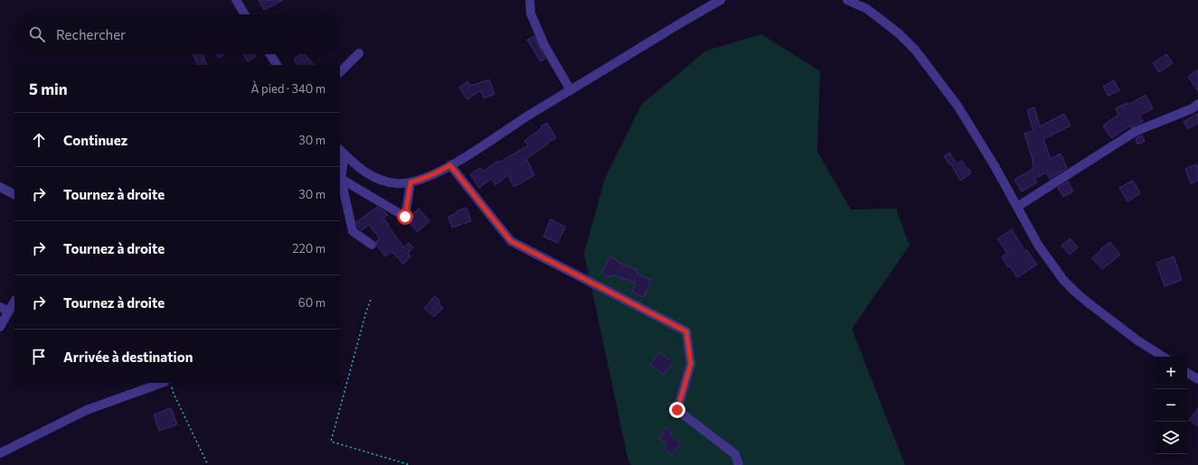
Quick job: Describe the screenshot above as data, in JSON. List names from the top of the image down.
{
  "page": {
    "search": "Rechercher",
    "heading": ["5 min", "À pied · 340 m"],
    "list": [
      ["Continuez", "30 m"],
      ["Tournez à droite", "30 m"],
      ["Tournez à droite", "220 m"],
      ["Tournez à droite", "60 m"],
      "Arrivée à destination"
    ],
    "map_buttons": ["+", "−"]
  }
}
